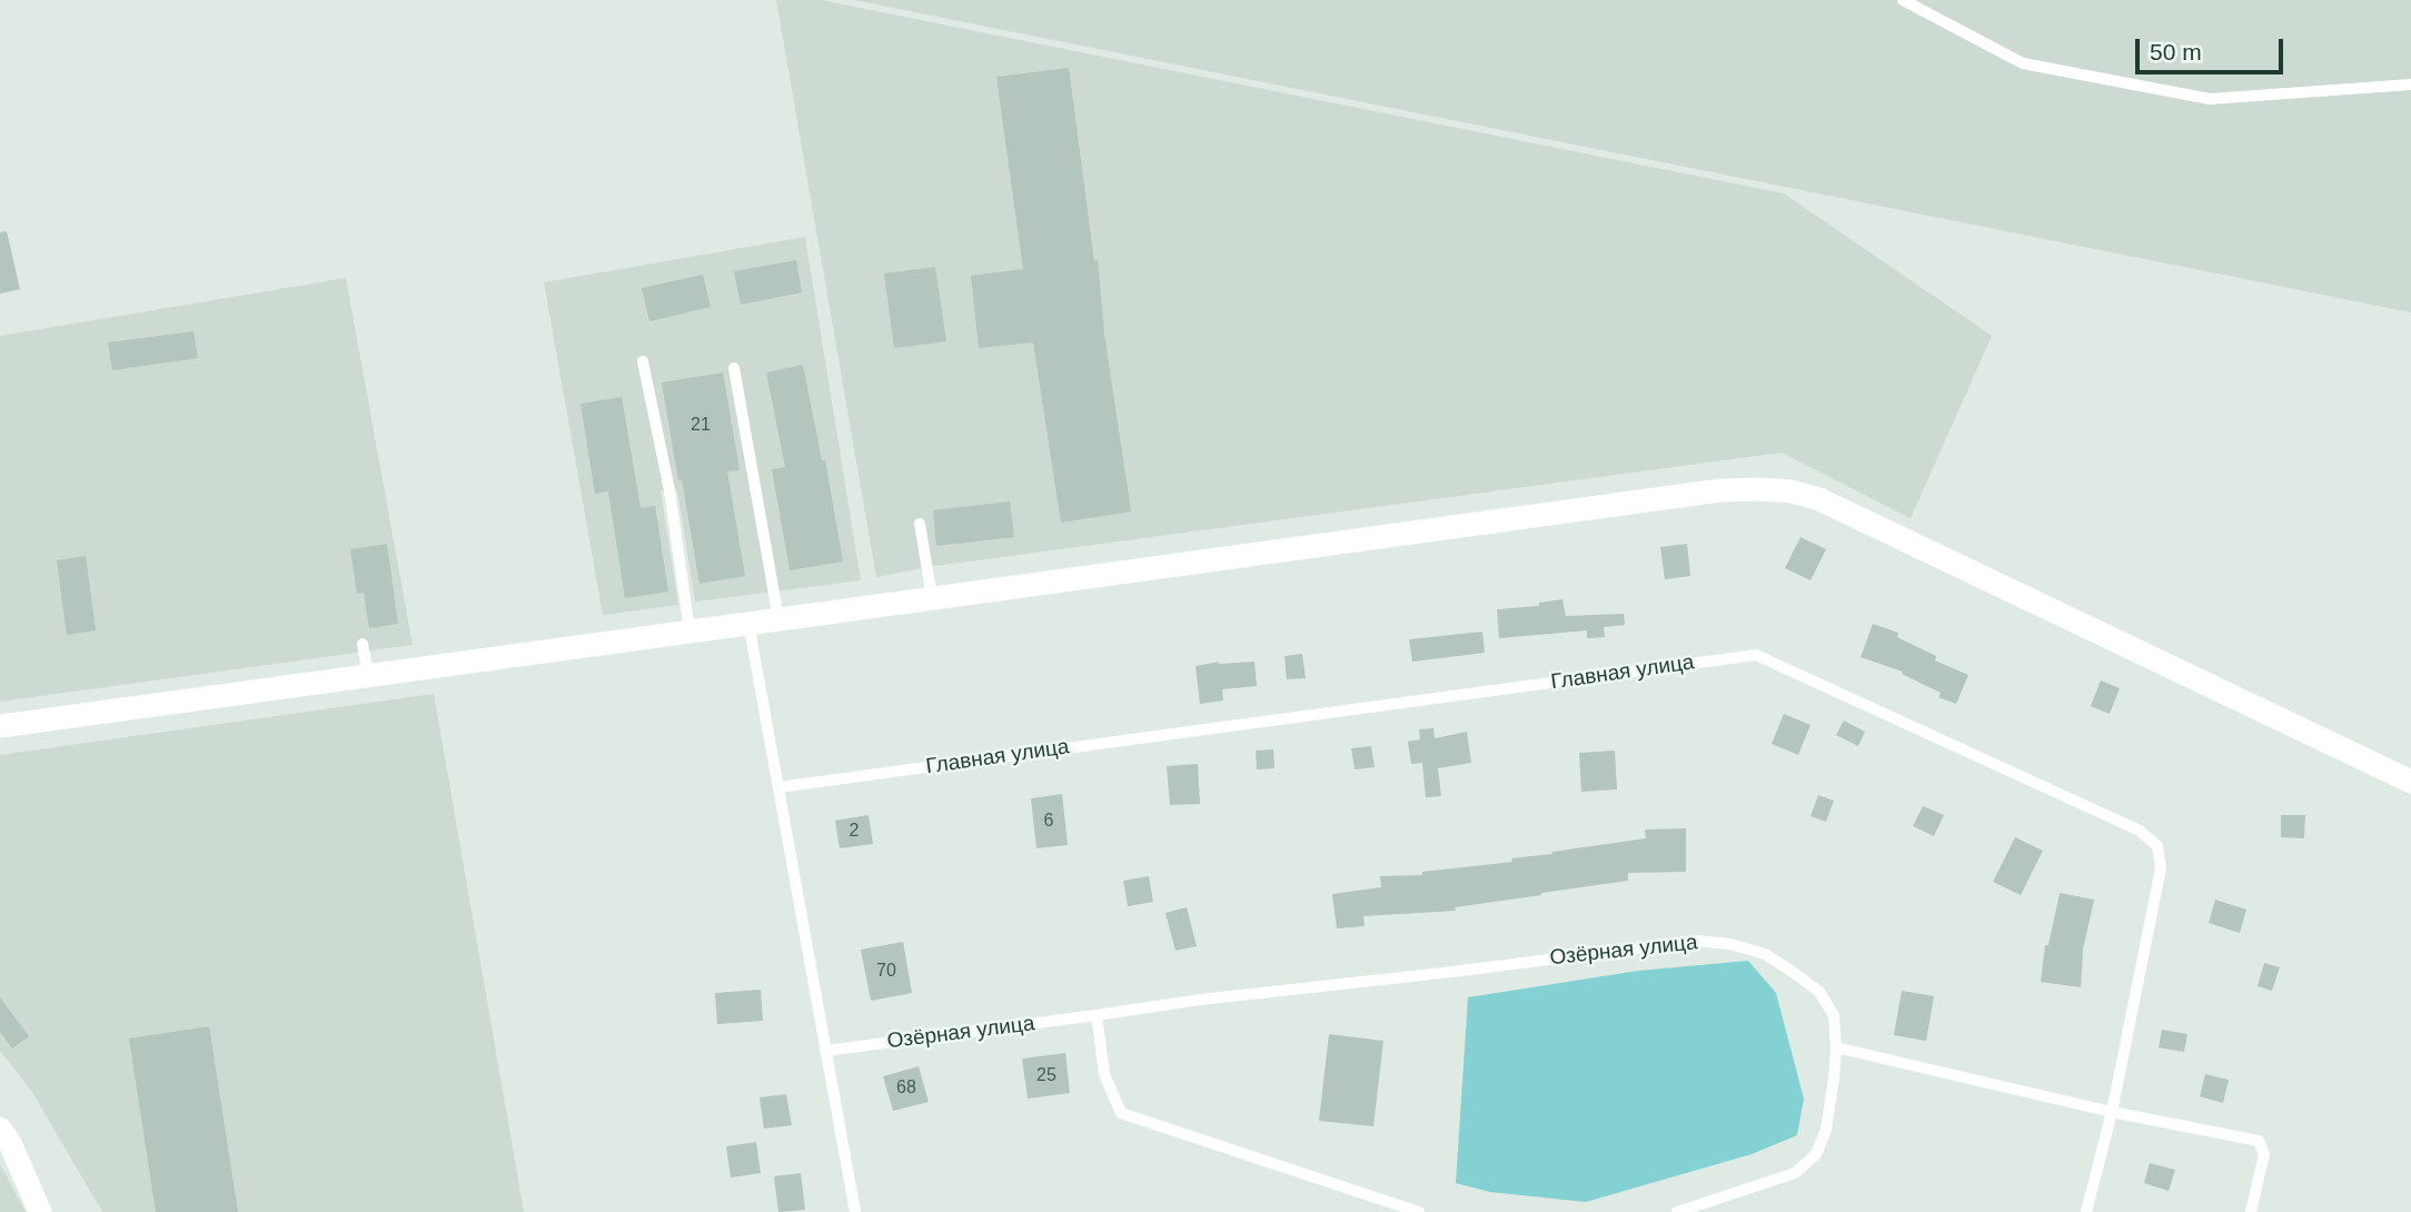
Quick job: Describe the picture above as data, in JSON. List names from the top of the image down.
{
  "streets": {
    "lane": ["Главная улица", "Озёрная улица"]
  },
  "house_numbers": [
    "21",
    "6",
    "2",
    "70",
    "25",
    "68"
  ],
  "scale_bar": "50 m"
}
